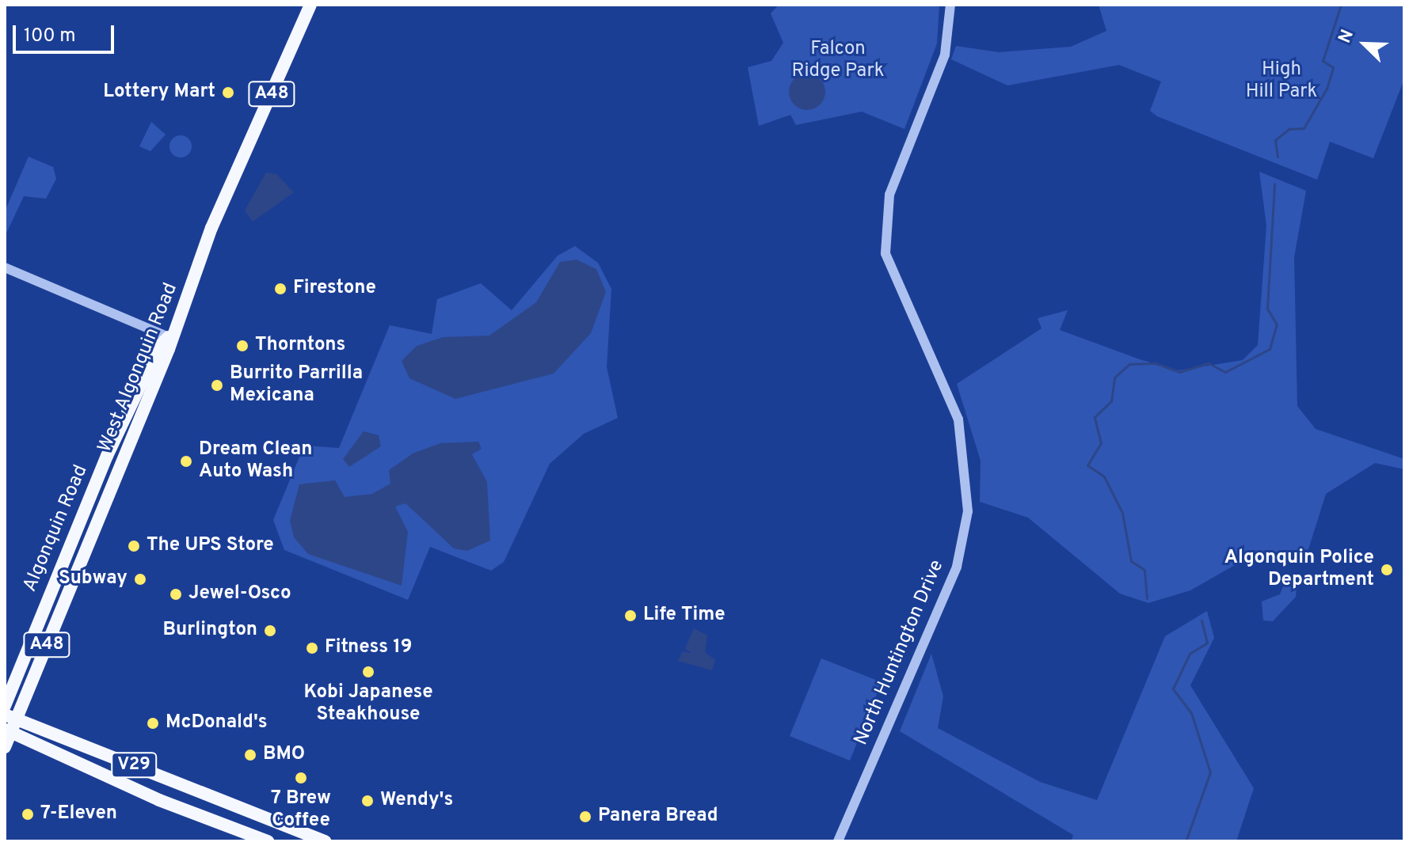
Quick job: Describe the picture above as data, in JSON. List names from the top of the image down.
{
  "streets": {
    "main road": [
      "A48",
      "West Algonquin Road",
      "Algonquin Road",
      "V29"
    ],
    "street": ["North Huntington Drive"]
  },
  "crossings": [
    ["West Algonquin Road", "Algonquin Road"],
    ["West Algonquin Road", "V29"]
  ],
  "parks": ["Falcon Ridge Park", "High Hill Park"],
  "places": [
    "Lottery Mart",
    "Firestone",
    "Thorntons",
    "Burrito Parrilla Mexicana",
    "Dream Clean Auto Wash",
    "The UPS Store",
    "Algonquin Police Department",
    "Subway",
    "Jewel-Osco",
    "Life Time",
    "Burlington",
    "Fitness 19",
    "Kobi Japanese Steakhouse",
    "McDonald's",
    "BMO",
    "7 Brew Coffee",
    "Wendy's",
    "7-Eleven",
    "Panera Bread"
  ],
  "scale_bar": "100 m",
  "north": "top left"
}
